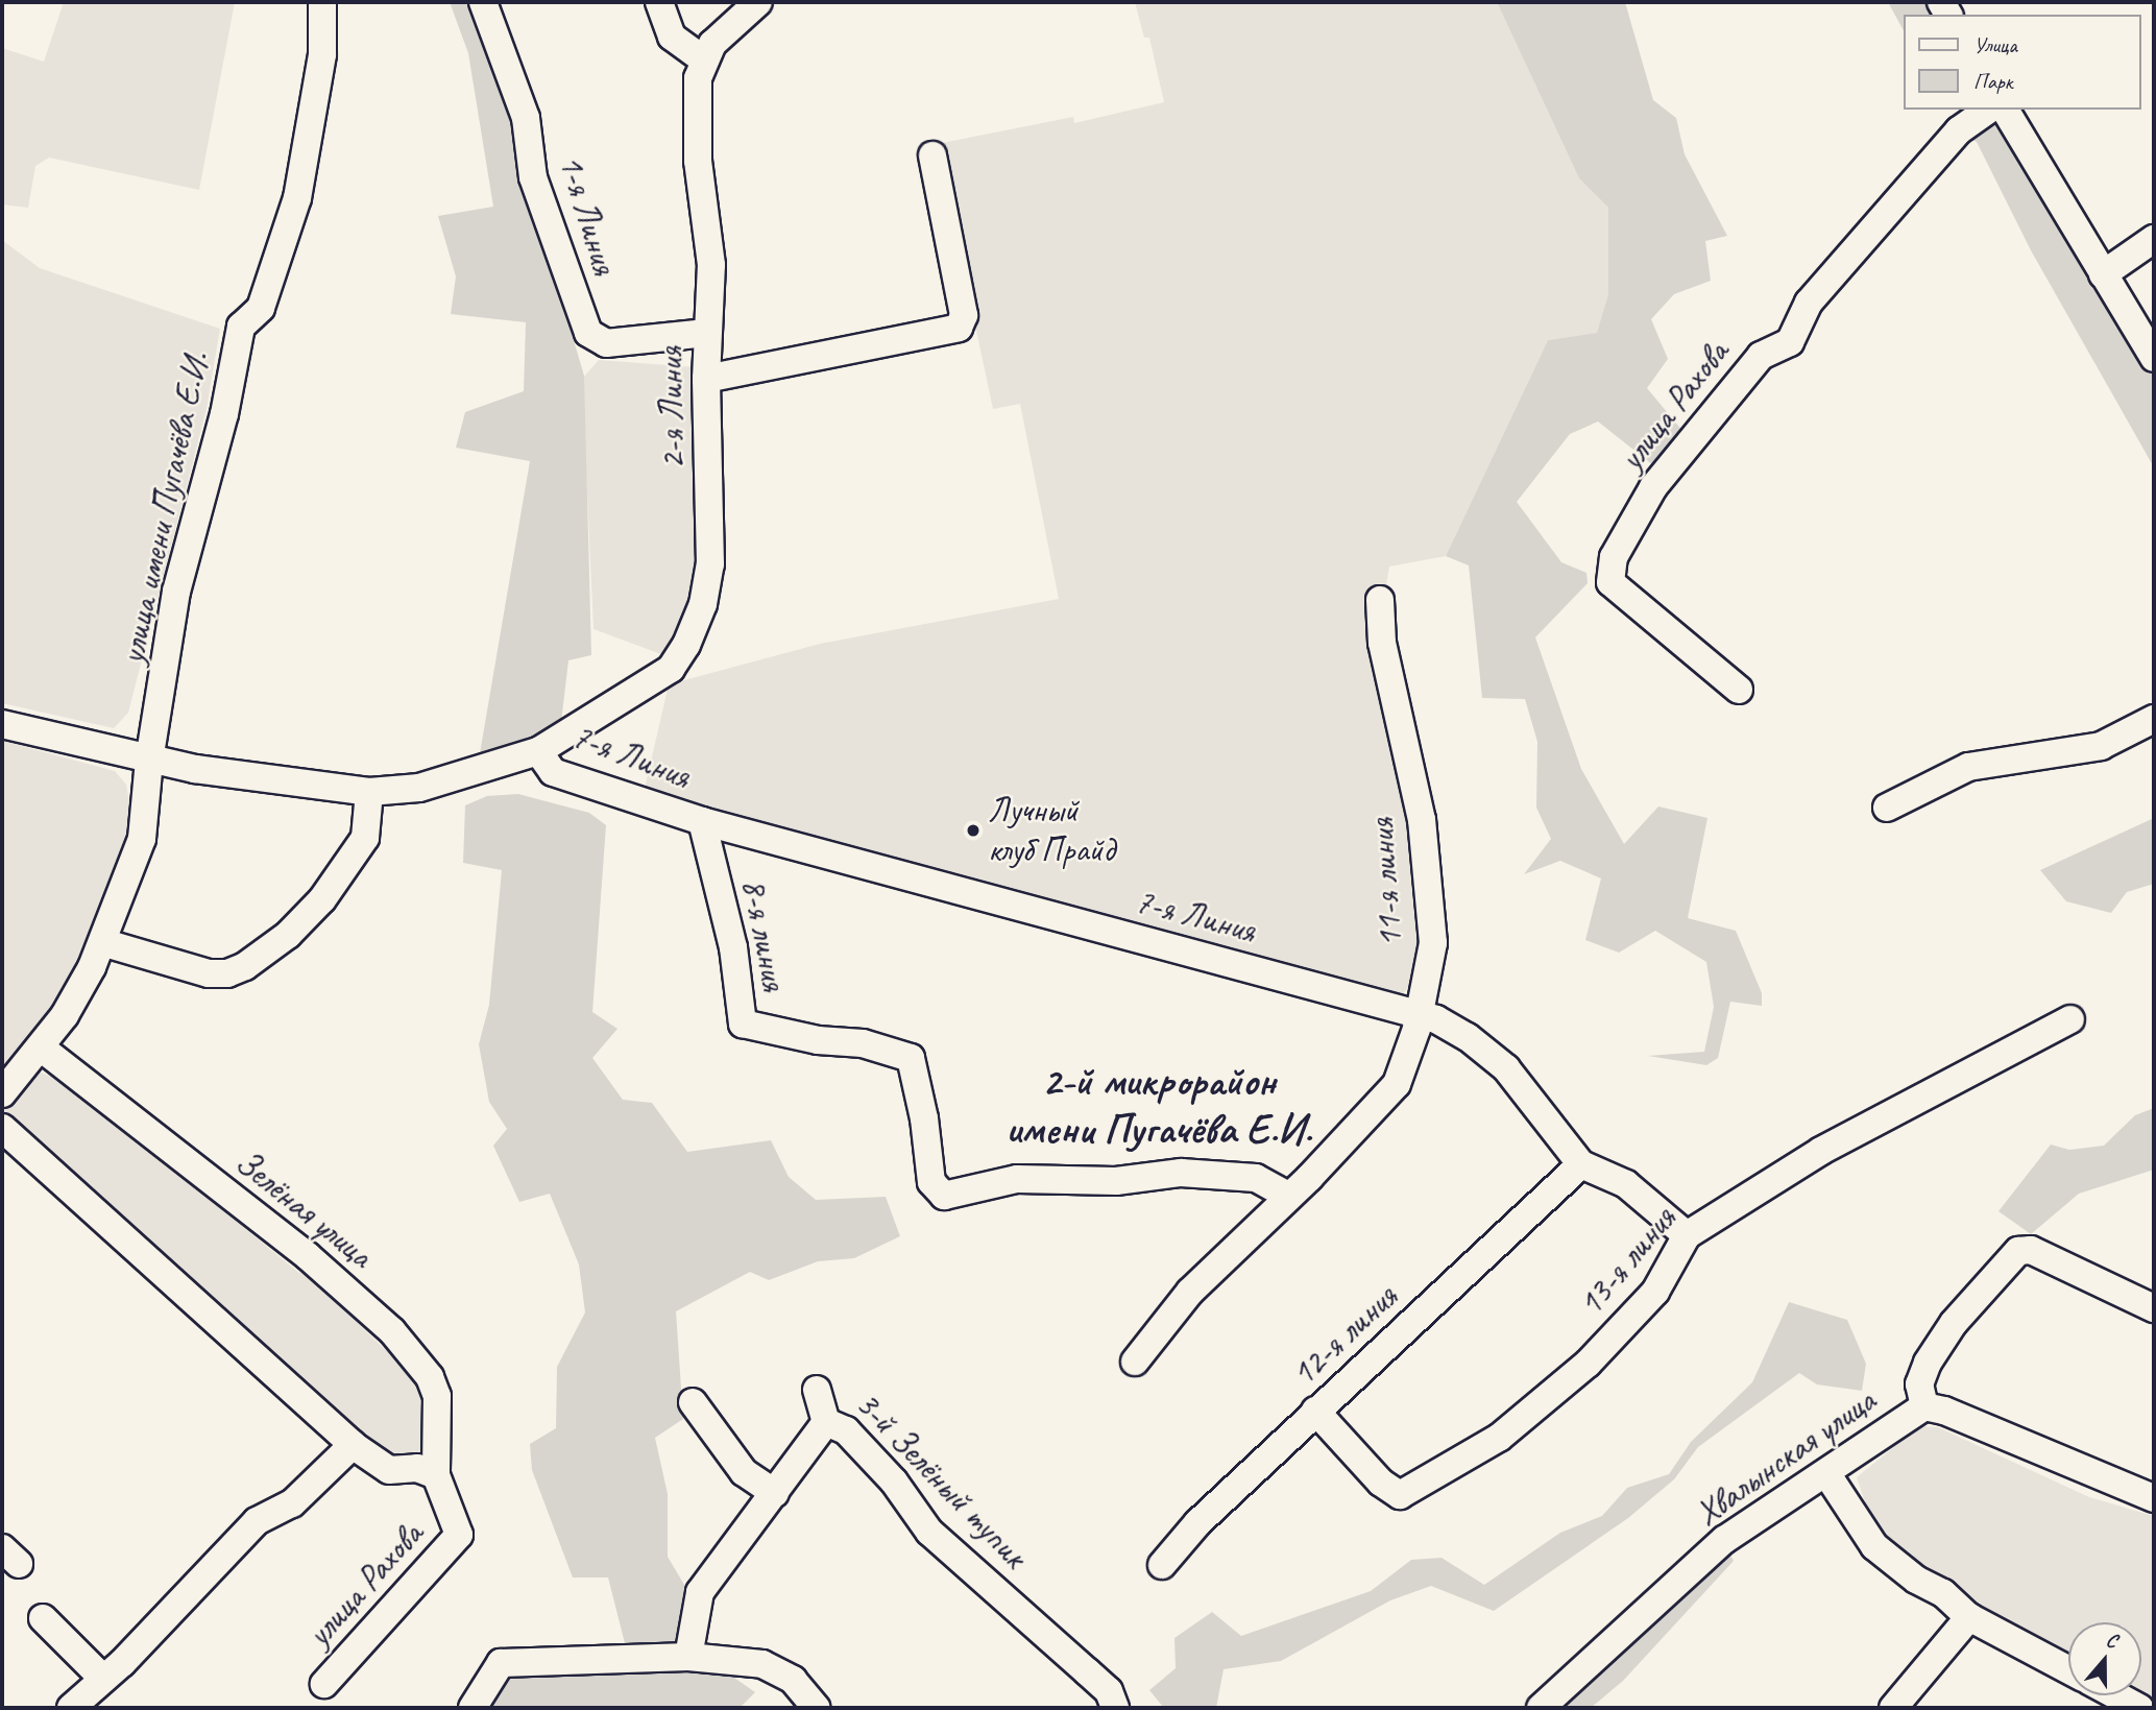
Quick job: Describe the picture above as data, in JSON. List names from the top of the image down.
{
  "streets": {
    "street": [
      "1-я Линия",
      "улица Рахова",
      "2-я Линия",
      "улица имени Пугачёва Е.И.",
      "7-я Линия",
      "11-я линия",
      "8-я линия",
      "Зелёная улица",
      "13-я линия",
      "12-я линия",
      "Хвалынская улица",
      "3-й Зелёный тупик"
    ]
  },
  "crossings": [
    ["1-я Линия", "2-я Линия"],
    ["улица Рахова", "Зелёная улица"],
    ["2-я Линия", "улица имени Пугачёва Е.И."],
    ["2-я Линия", "7-я Линия"],
    ["улица имени Пугачёва Е.И.", "Зелёная улица"],
    ["7-я Линия", "11-я линия"],
    ["7-я Линия", "8-я линия"],
    ["7-я Линия", "13-я линия"],
    ["7-я Линия", "12-я линия"],
    ["11-я линия", "8-я линия"],
    ["13-я линия", "12-я линия"]
  ],
  "districts": ["2-й микрорайон имени Пугачёва Е.И."],
  "places": ["Лучный клуб Прайд"],
  "legend": ["Улица", "Парк"],
  "north": "top"
}
